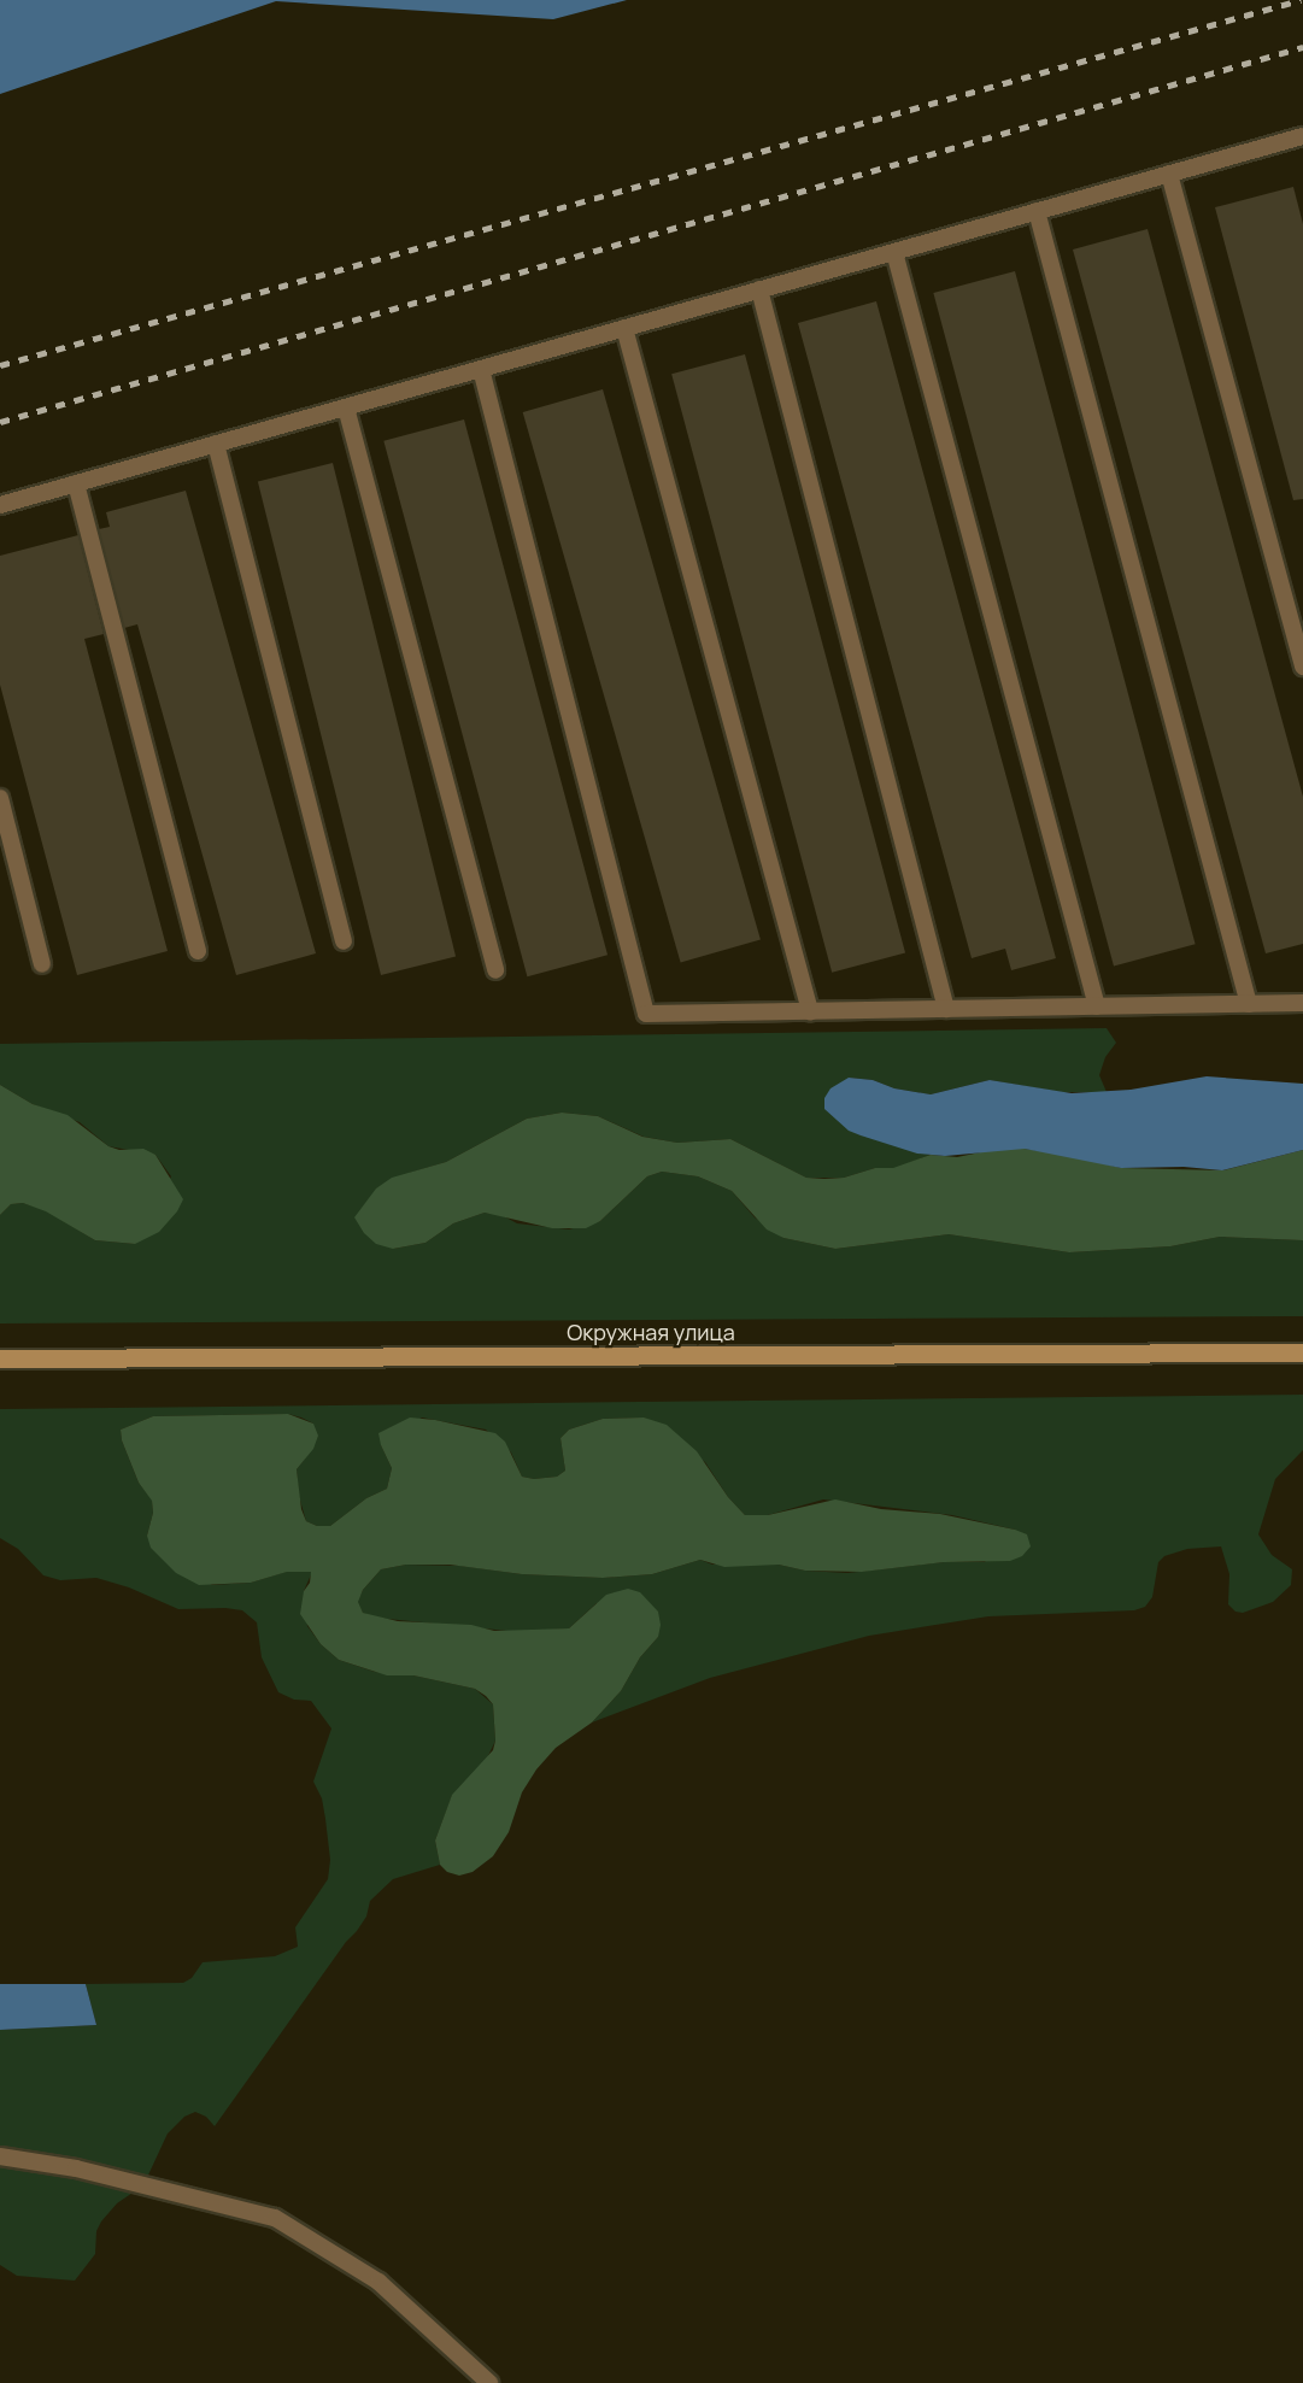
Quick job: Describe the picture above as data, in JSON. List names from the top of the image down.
{
  "streets": {
    "main road": ["Окружная улица"]
  }
}
